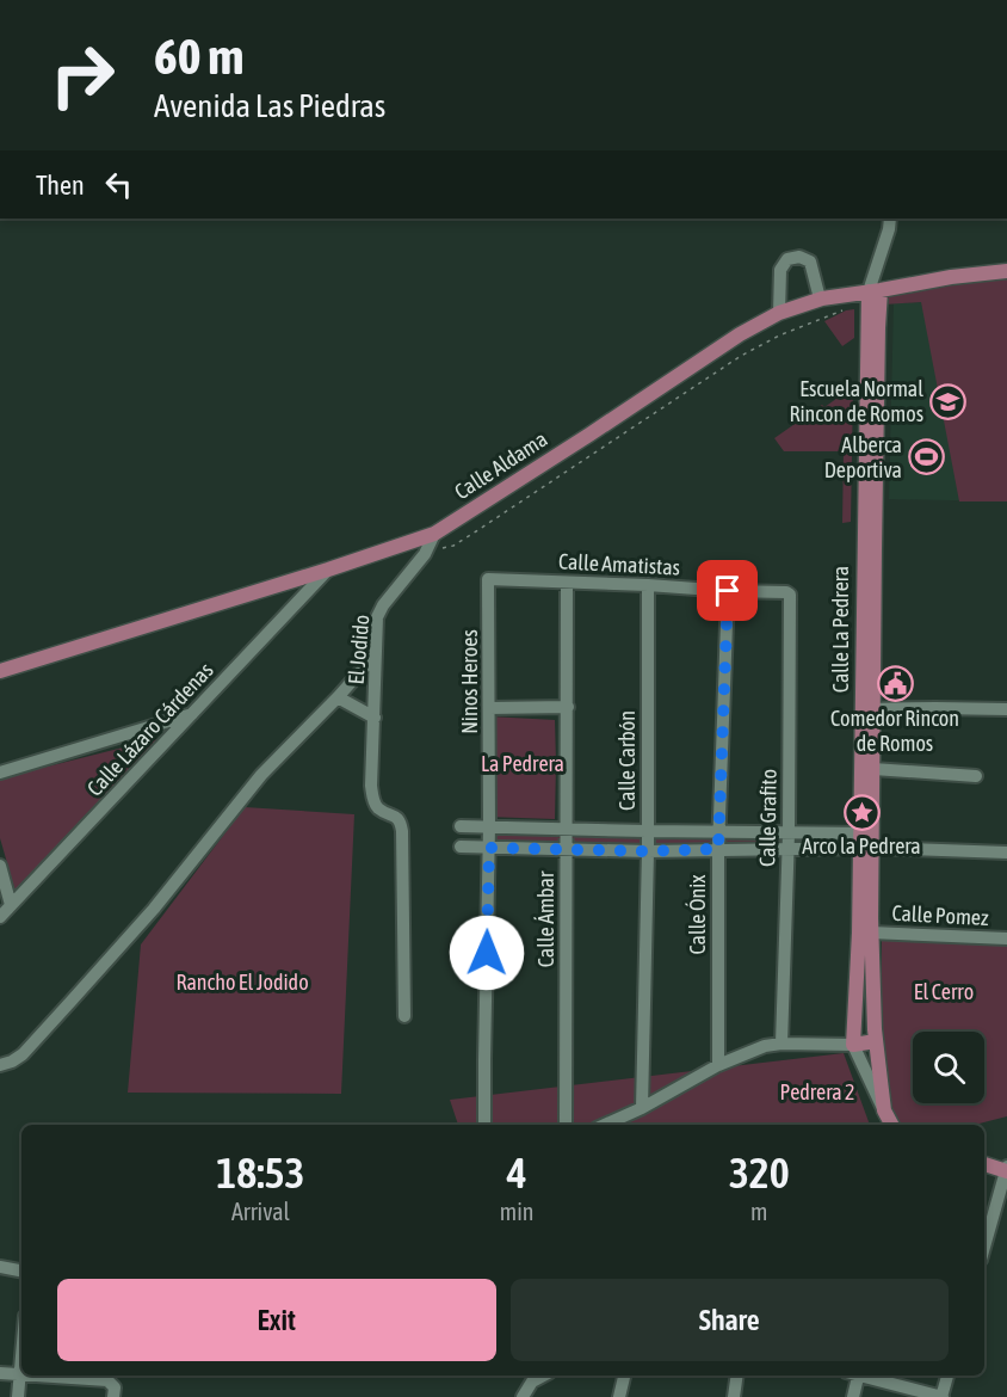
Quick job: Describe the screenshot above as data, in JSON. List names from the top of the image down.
{
  "streets": {
    "main road": ["Calle Aldama", "Calle La Pedrera"],
    "street": [
      "Calle Amatistas",
      "El Jodido",
      "Ninos Heroes",
      "Calle Lázaro Cárdenas",
      "Calle Carbón",
      "Calle Grafito",
      "Calle Ónix",
      "Calle Pomez",
      "Calle Ámbar"
    ]
  },
  "crossings": [
    ["Calle Aldama", "Calle La Pedrera"],
    ["Calle Aldama", "El Jodido"],
    ["Calle Aldama", "Calle Lázaro Cárdenas"],
    ["Calle Amatistas", "Ninos Heroes"],
    ["Calle Amatistas", "Calle Carbón"],
    ["Calle Amatistas", "Calle Grafito"],
    ["Calle Amatistas", "Calle Ónix"],
    ["Calle Amatistas", "Calle Ámbar"],
    ["Calle La Pedrera", "Calle Pomez"]
  ],
  "parks": [
    "La Pedrera",
    "Rancho El Jodido",
    "El Cerro",
    "Pedrera 2"
  ],
  "places": {
    "school or university": ["Escuela Normal Rincon de Romos"],
    "sports": ["Alberca Deportiva"],
    "public building": ["Comedor Rincon de Romos"],
    "place": ["Arco la Pedrera"]
  },
  "page": {
    "turn": ["60 m", "Avenida Las Piedras"],
    "then": "Then",
    "eta": [
      "18:53",
      "Arrival",
      "4",
      "min",
      "320",
      "m"
    ],
    "buttons": ["Exit", "Share"]
  }
}
